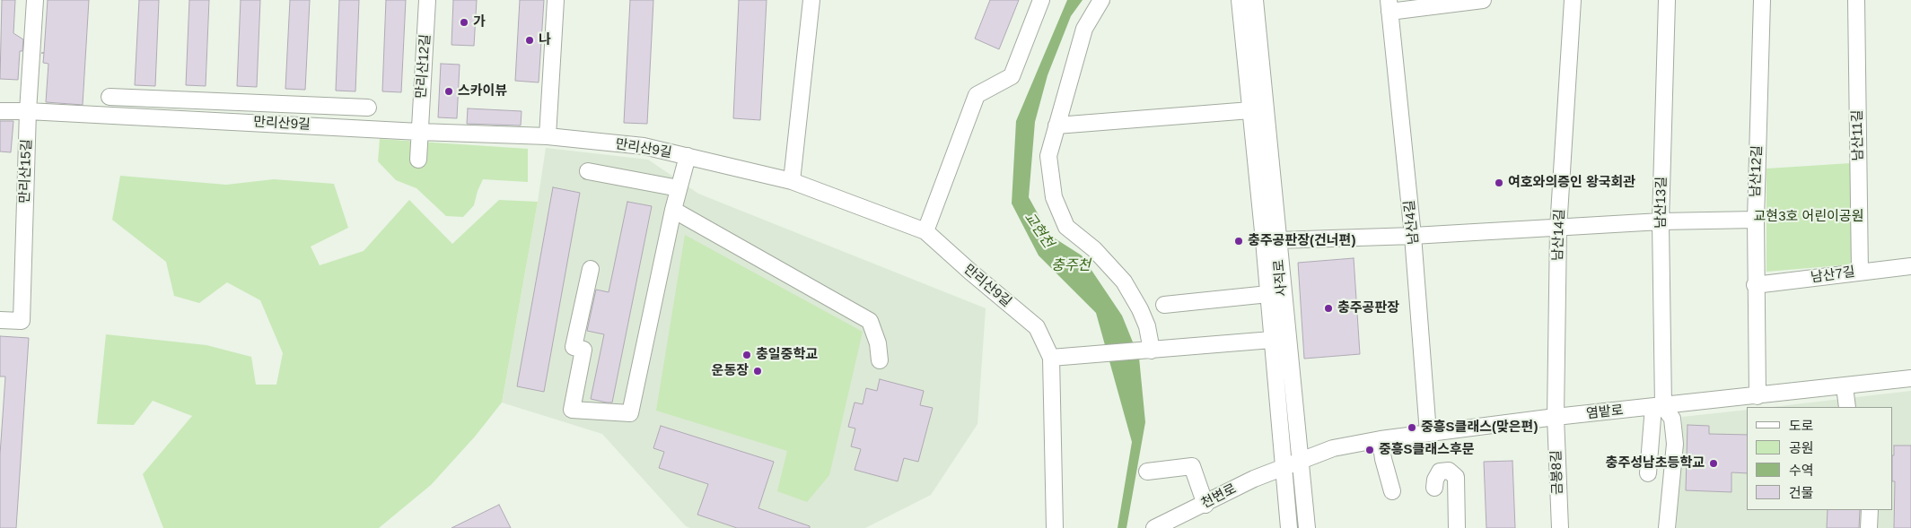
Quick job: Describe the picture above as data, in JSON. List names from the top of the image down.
{
  "streets": {
    "street": [
      "만리산12길",
      "만리산9길",
      "남산11길",
      "만리산15길",
      "남산12길",
      "남산13길",
      "남산4길",
      "남산14길",
      "남산7길",
      "사직로",
      "염밭로",
      "금봉8길",
      "천변로"
    ]
  },
  "crossings": [
    ["만리산12길", "만리산9길"],
    ["만리산9길", "만리산15길"],
    ["남산11길", "남산7길"],
    ["남산12길", "남산7길"],
    ["남산12길", "염밭로"],
    ["남산13길", "염밭로"],
    ["남산4길", "염밭로"],
    ["남산14길", "염밭로"],
    ["남산14길", "금봉8길"],
    ["사직로", "염밭로"],
    ["사직로", "천변로"],
    ["염밭로", "금봉8길"],
    ["염밭로", "천변로"]
  ],
  "water": ["교현천", "충주천"],
  "parks": ["교현3호 어린이공원"],
  "places": [
    "가",
    "나",
    "스카이뷰",
    "여호와의증인 왕국회관",
    "충주공판장(건너편)",
    "충주공판장",
    "충일중학교",
    "운동장",
    "중흥S클래스(맞은편)",
    "중흥S클래스후문",
    "충주성남초등학교"
  ],
  "legend": [
    "도로",
    "공원",
    "수역",
    "건물"
  ]
}
